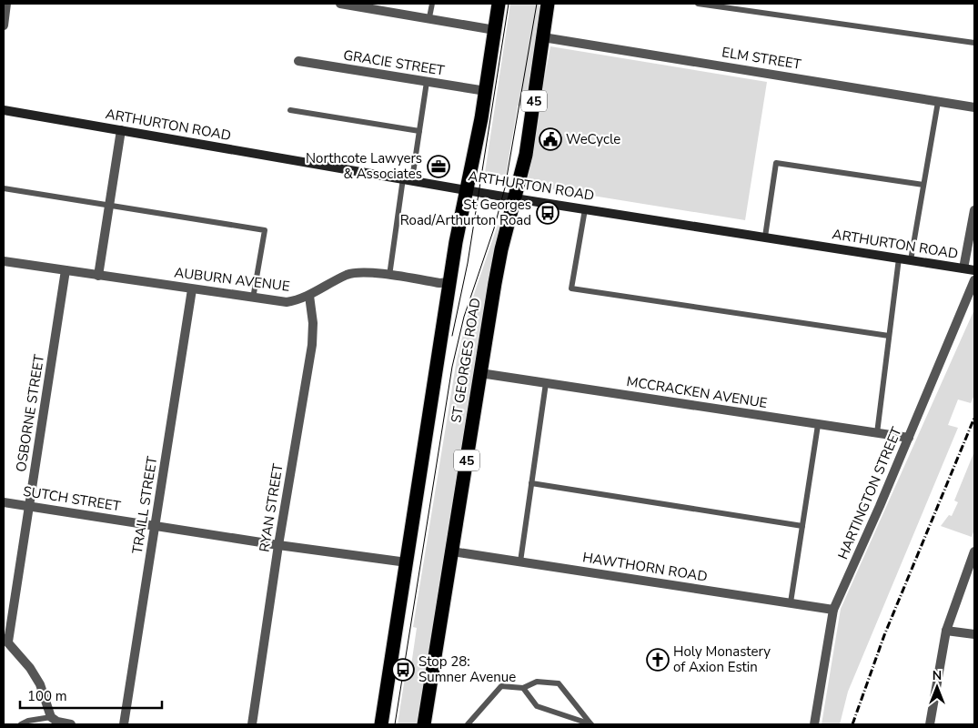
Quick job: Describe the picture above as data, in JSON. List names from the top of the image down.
{
  "streets": {
    "highway": ["45", "ST GEORGES ROAD"],
    "street": [
      "ELM STREET",
      "GRACIE STREET",
      "ARTHURTON ROAD",
      "AUBURN AVENUE",
      "MCCRACKEN AVENUE",
      "OSBORNE STREET",
      "HARTINGTON STREET",
      "SUTCH STREET",
      "TRAILL STREET",
      "RYAN STREET",
      "HAWTHORN ROAD"
    ]
  },
  "crossings": [
    ["ELM STREET", "ST GEORGES ROAD"],
    ["GRACIE STREET", "ST GEORGES ROAD"],
    ["ARTHURTON ROAD", "ST GEORGES ROAD"],
    ["AUBURN AVENUE", "ST GEORGES ROAD"],
    ["AUBURN AVENUE", "OSBORNE STREET"],
    ["AUBURN AVENUE", "TRAILL STREET"],
    ["AUBURN AVENUE", "RYAN STREET"],
    ["ST GEORGES ROAD", "MCCRACKEN AVENUE"],
    ["ST GEORGES ROAD", "SUTCH STREET"],
    ["ST GEORGES ROAD", "HAWTHORN ROAD"],
    ["MCCRACKEN AVENUE", "HARTINGTON STREET"],
    ["OSBORNE STREET", "SUTCH STREET"],
    ["HARTINGTON STREET", "HAWTHORN ROAD"],
    ["SUTCH STREET", "TRAILL STREET"],
    ["SUTCH STREET", "RYAN STREET"]
  ],
  "places": {
    "public building": ["WeCycle"],
    "office": ["Northcote Lawyers & Associates"],
    "bus stop": ["St Georges Road/Arthurton Road", "Stop 28: Sumner Avenue"],
    "church": ["Holy Monastery of Axion Estin"]
  },
  "scale_bar": "100 m",
  "north": "top"
}
